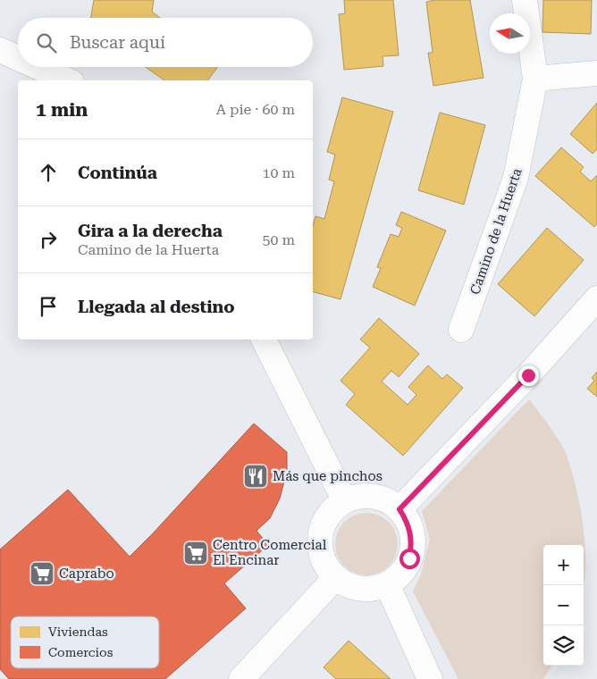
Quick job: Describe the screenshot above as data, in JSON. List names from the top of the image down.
{
  "streets": {
    "street": ["Camino de la Huerta"]
  },
  "places": {
    "restaurant": ["Más que pinchos"],
    "supermarket": ["Centro Comercial El Encinar", "Caprabo"]
  },
  "legend": ["Viviendas", "Comercios"],
  "north": "left",
  "page": {
    "search": "Buscar aquí",
    "heading": ["1 min", "A pie · 60 m"],
    "list": [
      ["Continúa", "10 m"],
      ["Gira a la derecha", "Camino de la Huerta", "50 m"],
      "Llegada al destino"
    ],
    "map_buttons": ["+", "−"]
  }
}
